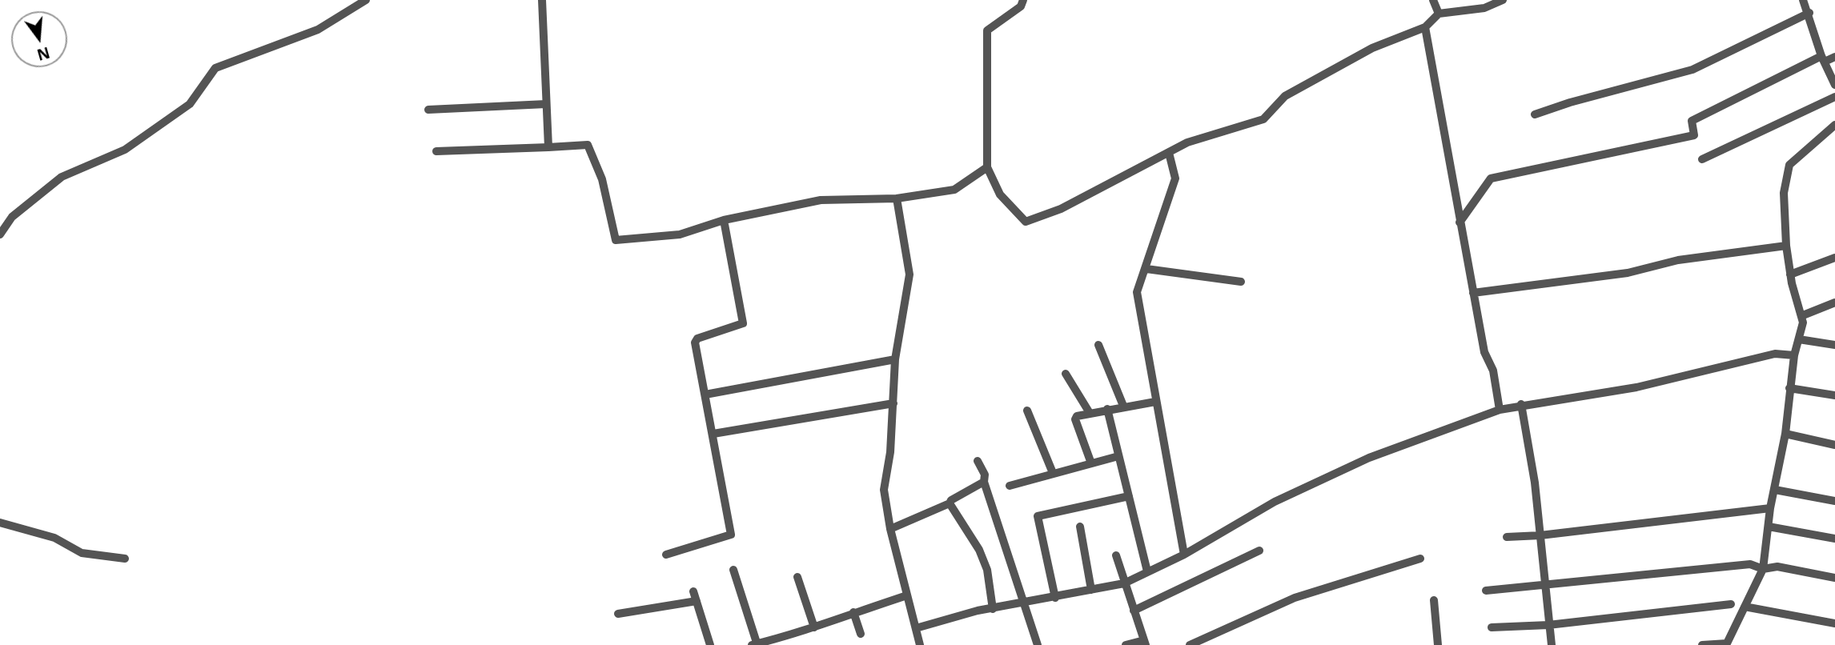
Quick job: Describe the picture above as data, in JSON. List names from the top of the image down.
{
  "north": "bottom"
}
